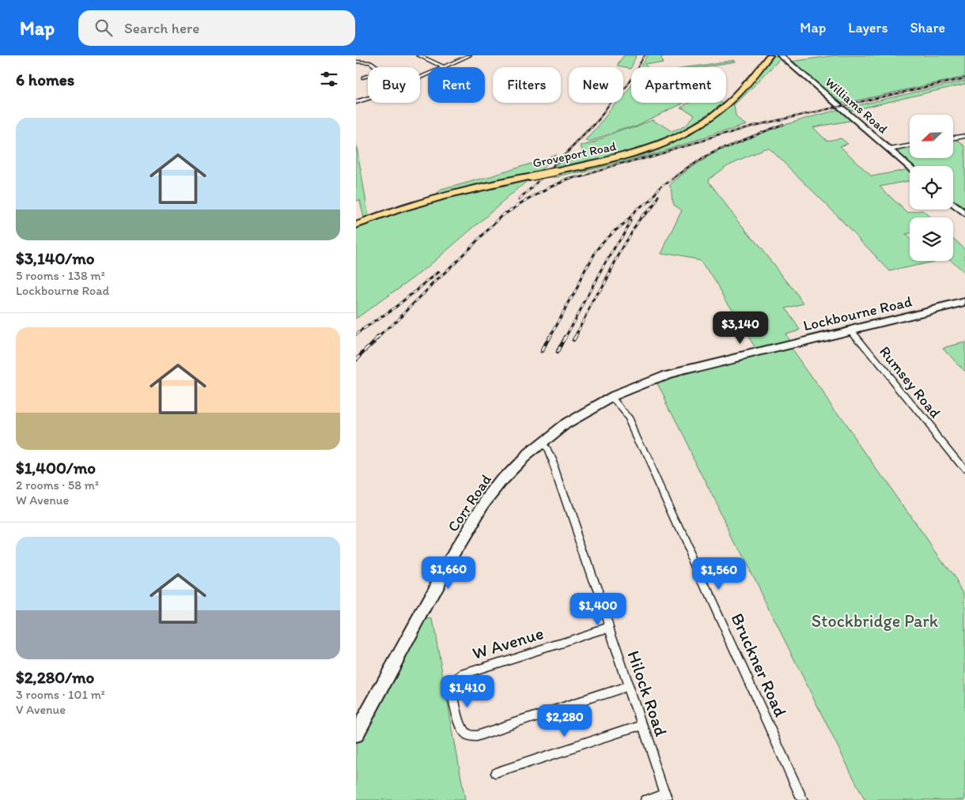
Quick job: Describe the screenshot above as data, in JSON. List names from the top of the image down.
{
  "streets": {
    "main road": ["Groveport Road"],
    "street": [
      "Williams Road",
      "Lockbourne Road",
      "Rumsey Road",
      "Corr Road",
      "W Avenue",
      "Bruckner Road",
      "Hilock Road"
    ]
  },
  "crossings": [
    ["Lockbourne Road", "Rumsey Road"],
    ["Lockbourne Road", "Corr Road"],
    ["Lockbourne Road", "Bruckner Road"],
    ["Lockbourne Road", "Hilock Road"],
    ["Corr Road", "Hilock Road"],
    ["W Avenue", "Hilock Road"]
  ],
  "parks": ["Stockbridge Park"],
  "north": "bottom left",
  "page": {
    "header": "Map",
    "search": "Search here",
    "nav": ["Map", "Layers", "Share"],
    "heading": "6 homes",
    "chip": [
      "Buy",
      "Rent",
      "Filters",
      "New",
      "Apartment"
    ],
    "list": [
      {
        "name": "$3,140/mo",
        "note": "5 rooms · 138 m² · Lockbourne Road"
      },
      {
        "name": "$1,400/mo",
        "note": "2 rooms · 58 m² · W Avenue"
      },
      {
        "name": "$2,280/mo",
        "note": "3 rooms · 101 m² · V Avenue"
      }
    ],
    "price": [
      "$3,140",
      "$1,660",
      "$1,560",
      "$1,400",
      "$1,410",
      "$2,280"
    ]
  }
}
